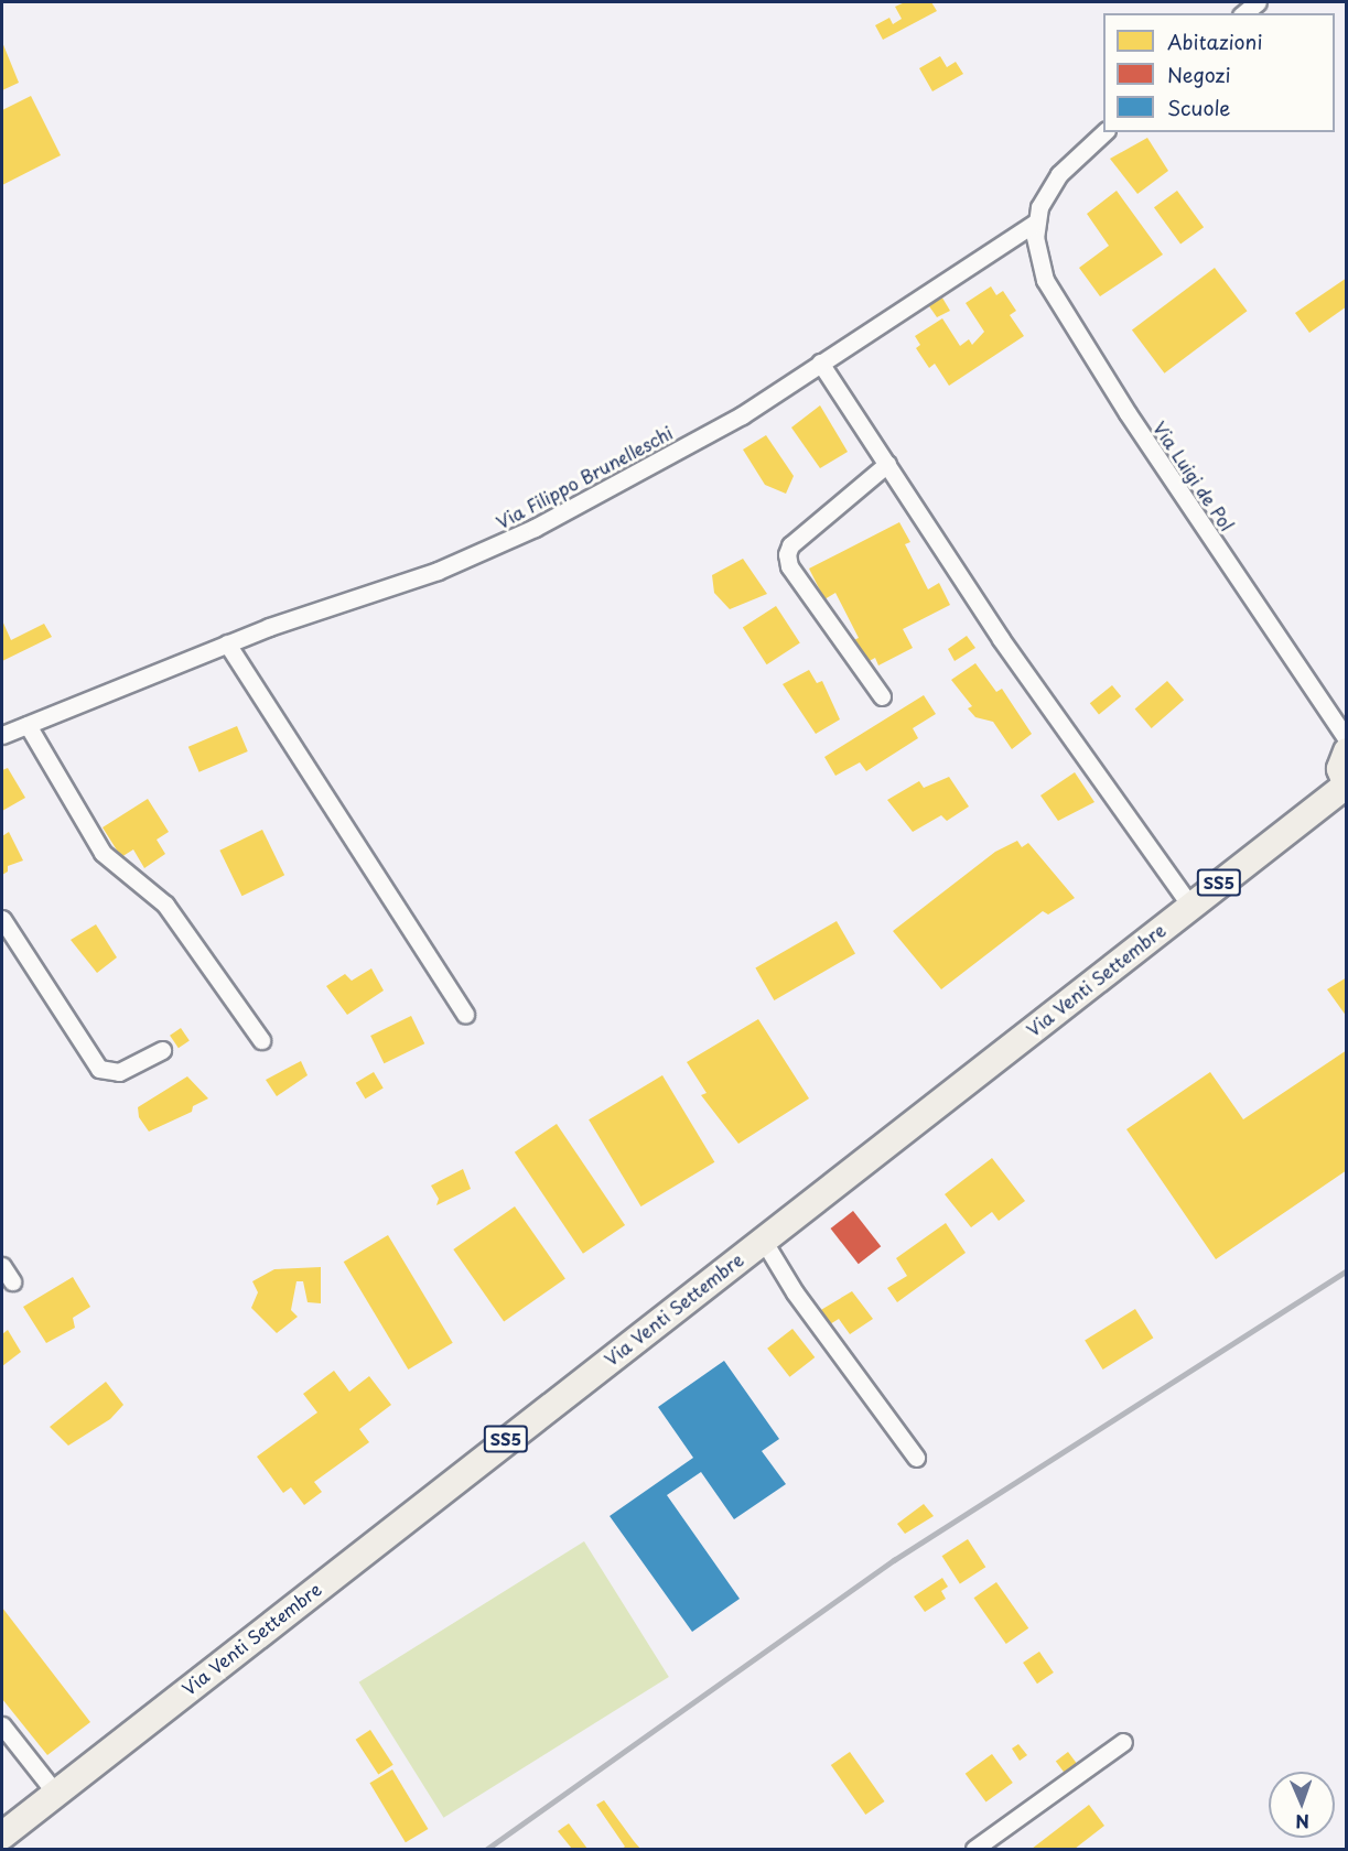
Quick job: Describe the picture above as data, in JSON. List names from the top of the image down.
{
  "streets": {
    "main road": ["SS5", "Via Venti Settembre"],
    "street": ["Via Luigi de Pol", "Via Filippo Brunelleschi"]
  },
  "crossings": [
    ["Via Luigi de Pol", "Via Filippo Brunelleschi"],
    ["SS5", "Via Venti Settembre"]
  ],
  "legend": ["Abitazioni", "Negozi", "Scuole"],
  "north": "bottom"
}
